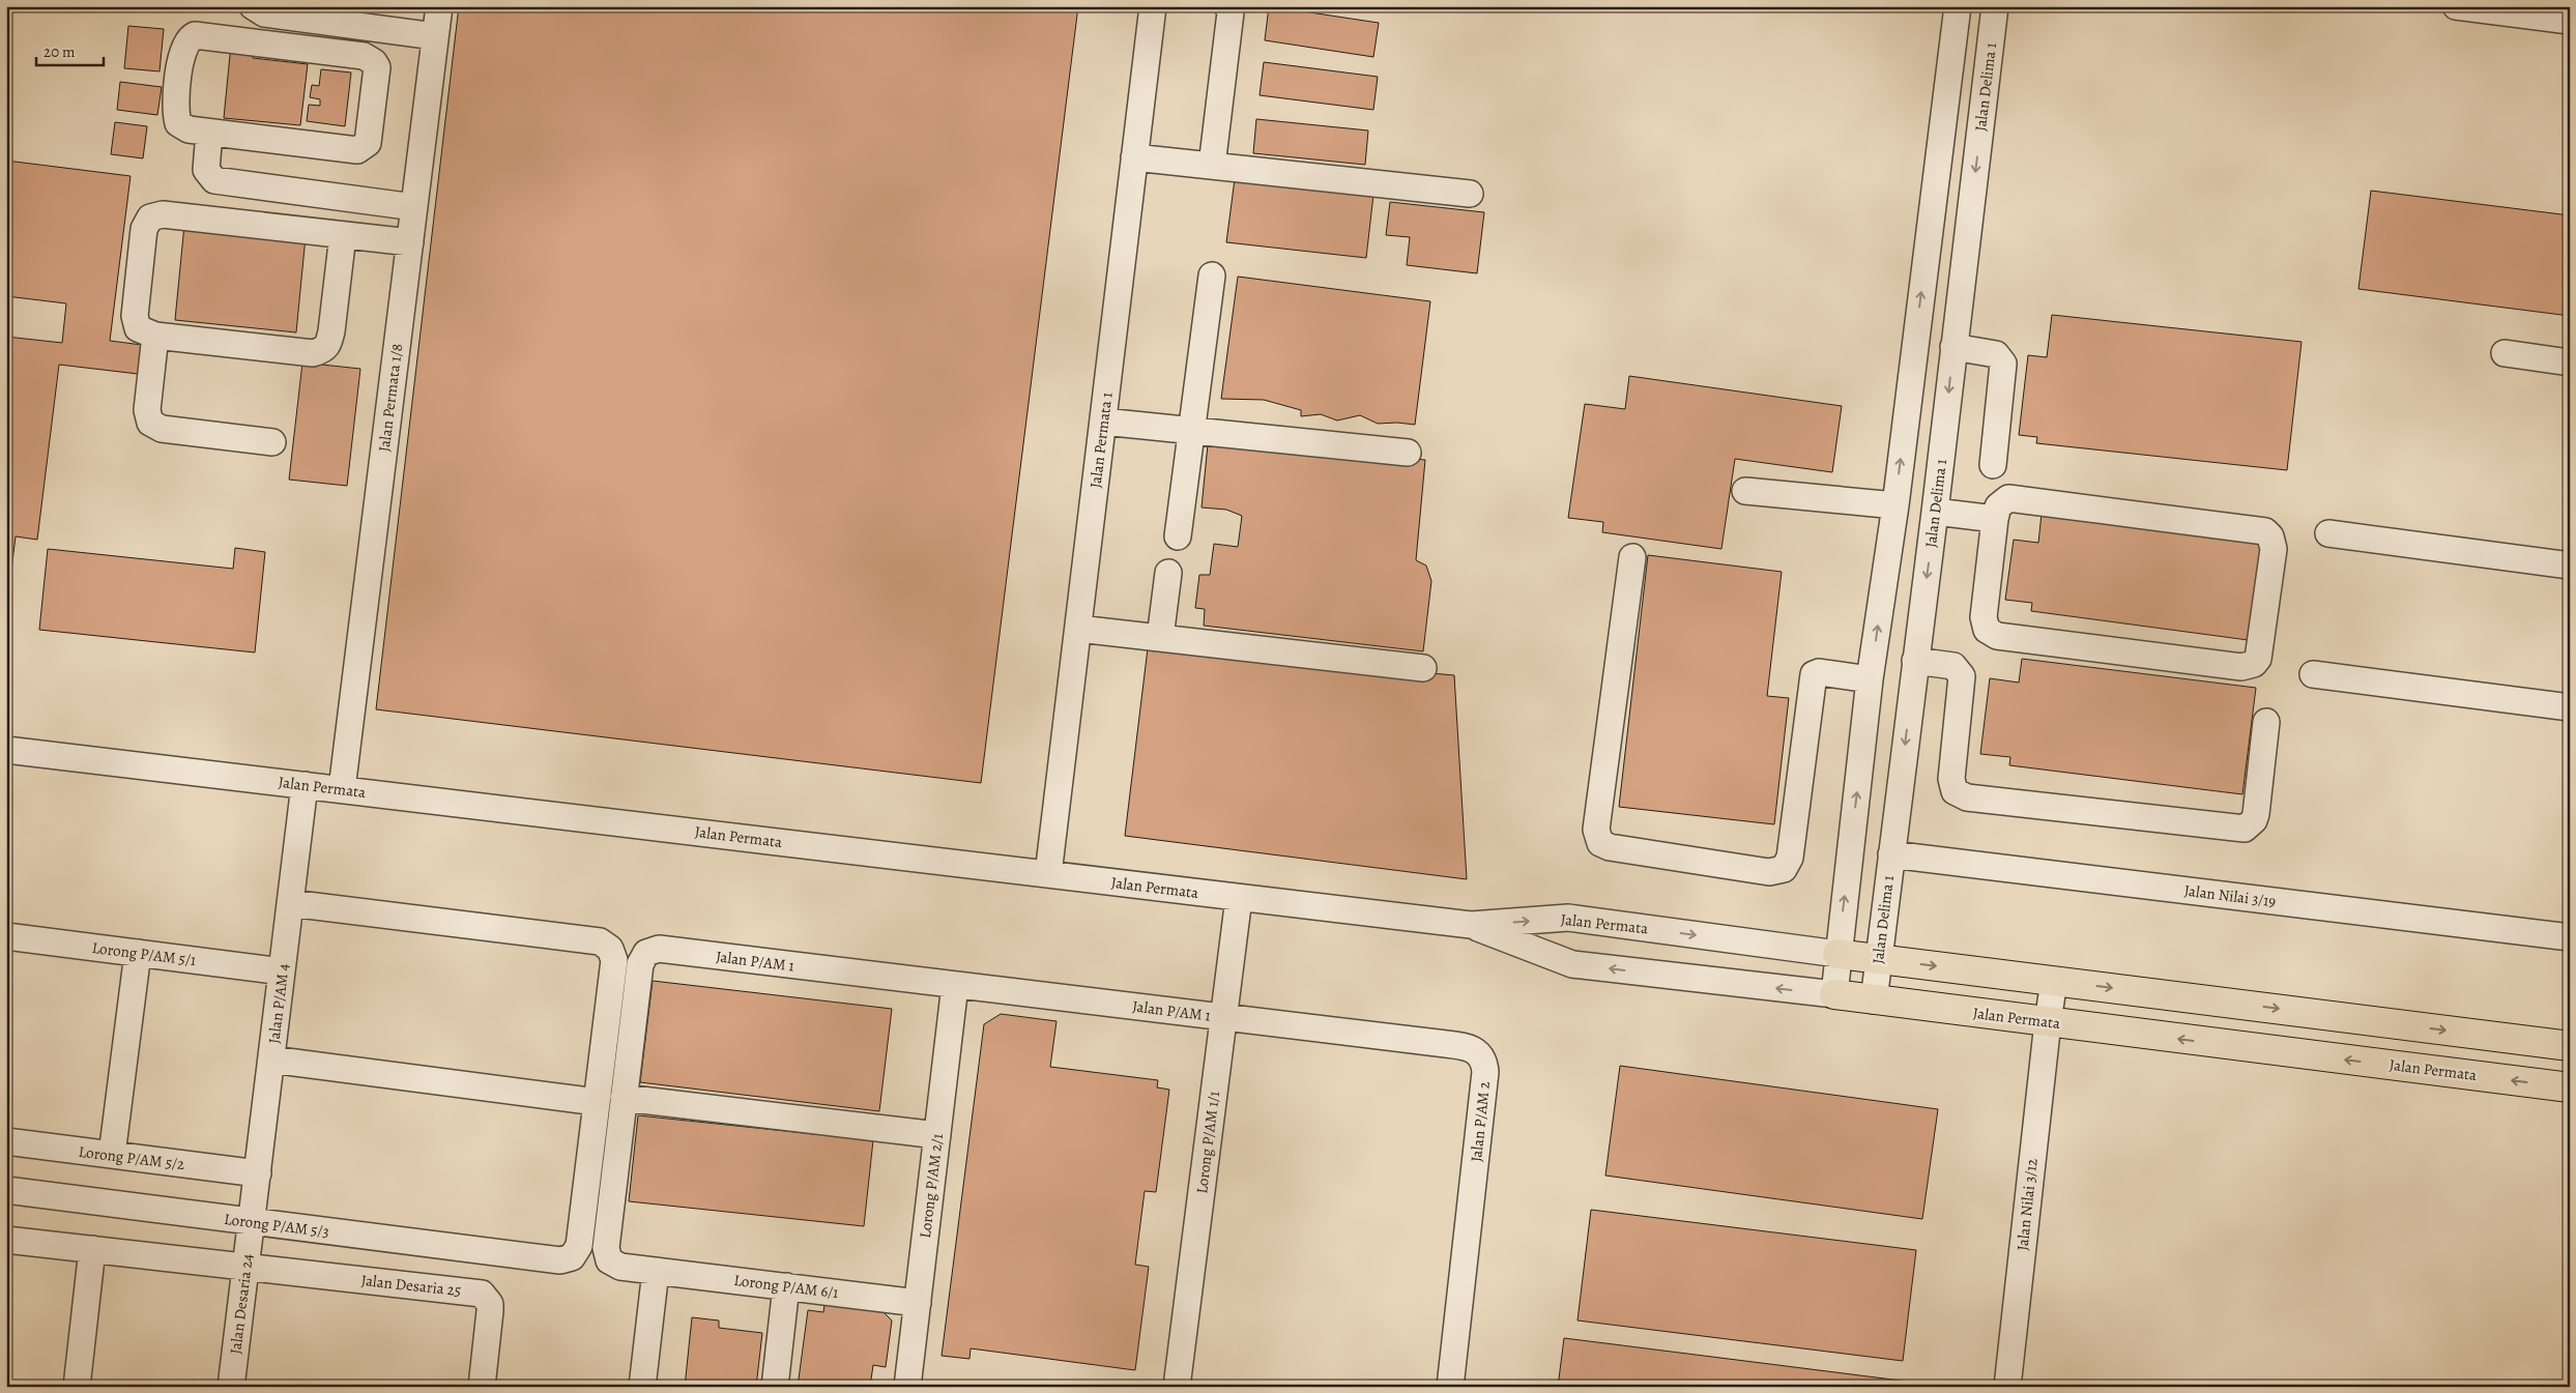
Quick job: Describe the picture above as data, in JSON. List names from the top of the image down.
{
  "streets": {
    "main road": ["Jalan Permata"],
    "street": [
      "Jalan Delima 1",
      "Jalan Permata 1/8",
      "Jalan Permata 1",
      "Jalan Nilai 3/19",
      "Lorong P/AM 5/1",
      "Jalan P/AM 1",
      "Jalan P/AM 4",
      "Jalan P/AM 2",
      "Lorong P/AM 1/1",
      "Lorong P/AM 5/2",
      "Lorong P/AM 2/1",
      "Jalan Nilai 3/12",
      "Lorong P/AM 5/3",
      "Jalan Desaria 25",
      "Lorong P/AM 6/1",
      "Jalan Desaria 24"
    ]
  },
  "crossings": [
    ["Jalan Delima 1", "Jalan Permata"],
    ["Jalan Delima 1", "Jalan Nilai 3/19"],
    ["Jalan Permata 1/8", "Jalan Permata"],
    ["Jalan Permata 1", "Jalan Permata"],
    ["Jalan Permata", "Jalan P/AM 4"],
    ["Jalan Permata", "Lorong P/AM 1/1"],
    ["Jalan Permata", "Jalan Nilai 3/12"],
    ["Lorong P/AM 5/1", "Jalan P/AM 4"],
    ["Jalan P/AM 1", "Jalan P/AM 2"],
    ["Jalan P/AM 1", "Lorong P/AM 1/1"],
    ["Jalan P/AM 1", "Lorong P/AM 2/1"],
    ["Jalan P/AM 1", "Lorong P/AM 6/1"],
    ["Jalan P/AM 4", "Lorong P/AM 5/2"],
    ["Jalan P/AM 4", "Lorong P/AM 5/3"],
    ["Jalan P/AM 4", "Jalan Desaria 24"],
    ["Jalan P/AM 2", "Lorong P/AM 1/1"],
    ["Lorong P/AM 2/1", "Lorong P/AM 6/1"],
    ["Lorong P/AM 5/3", "Jalan Desaria 24"],
    ["Jalan Desaria 25", "Jalan Desaria 24"]
  ],
  "scale_bar": "20 m"
}
